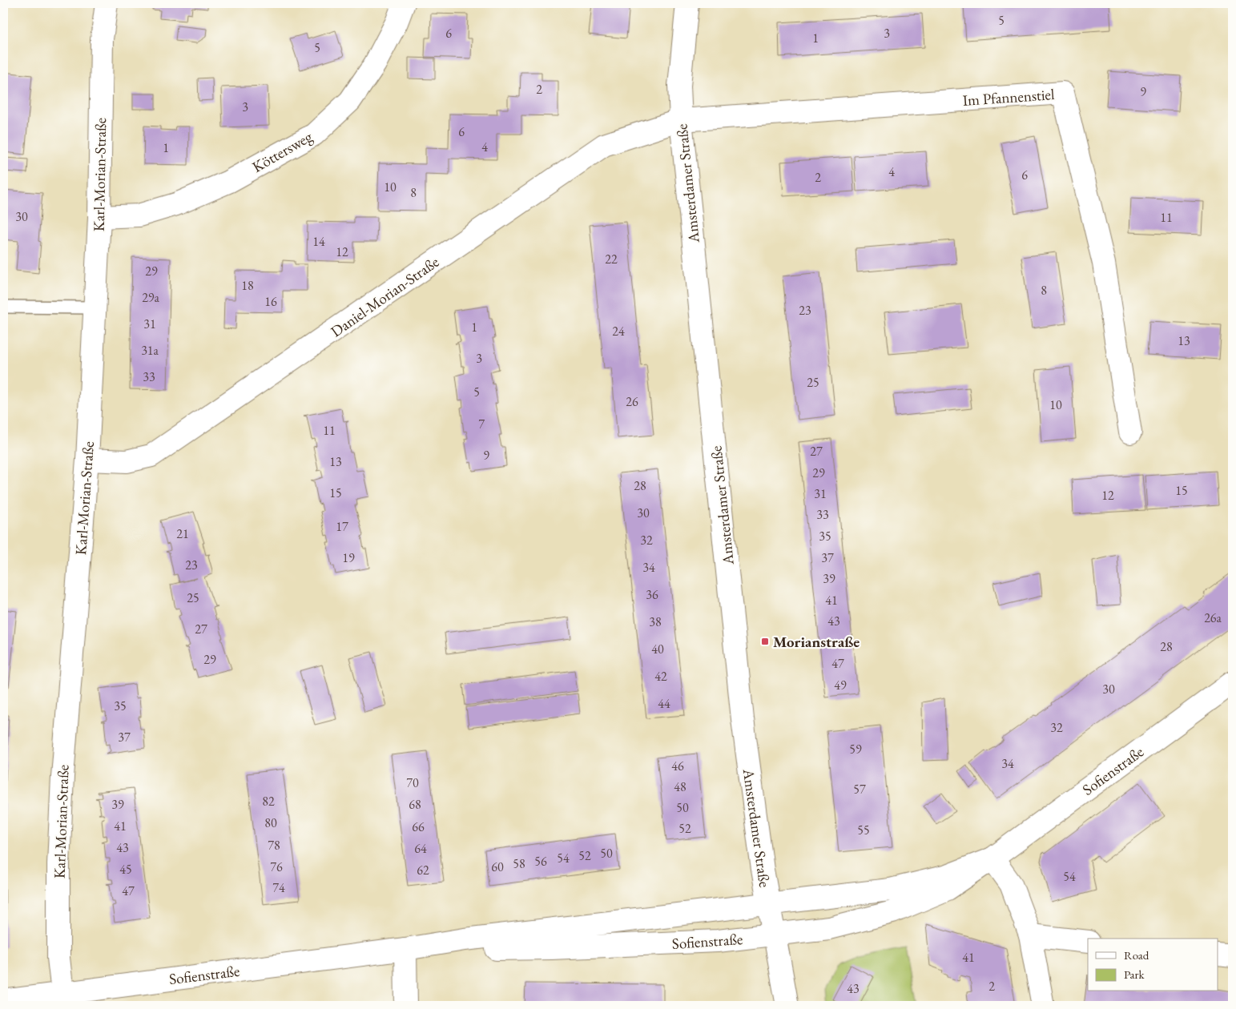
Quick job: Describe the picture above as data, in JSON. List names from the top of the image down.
{
  "streets": {
    "street": [
      "Im Pfannenstiel",
      "Köttersweg",
      "Karl-Morian-Straße",
      "Amsterdamer Straße",
      "Daniel-Morian-Straße",
      "Sofienstraße"
    ]
  },
  "crossings": [
    ["Im Pfannenstiel", "Amsterdamer Straße"],
    ["Im Pfannenstiel", "Daniel-Morian-Straße"],
    ["Köttersweg", "Karl-Morian-Straße"],
    ["Karl-Morian-Straße", "Daniel-Morian-Straße"],
    ["Karl-Morian-Straße", "Sofienstraße"],
    ["Amsterdamer Straße", "Daniel-Morian-Straße"],
    ["Amsterdamer Straße", "Sofienstraße"]
  ],
  "places": {
    "transit": ["Morianstraße"]
  },
  "house_numbers": [
    "5",
    "6",
    "3",
    "1",
    "5",
    "2",
    "9",
    "3",
    "6",
    "4",
    "1",
    "4",
    "6",
    "2",
    "10",
    "8",
    "30",
    "11",
    "14",
    "12",
    "22",
    "29",
    "18",
    "8",
    "29a",
    "16",
    "23",
    "31",
    "1",
    "24",
    "13",
    "31a",
    "3",
    "33",
    "25",
    "5",
    "26",
    "10",
    "7",
    "11",
    "27",
    "9",
    "13",
    "29",
    "28",
    "15",
    "15",
    "31",
    "12",
    "30",
    "33",
    "17",
    "21",
    "35",
    "32",
    "19",
    "37",
    "23",
    "34",
    "39",
    "36",
    "25",
    "41",
    "26a",
    "43",
    "38",
    "27",
    "28",
    "40",
    "29",
    "47",
    "42",
    "49",
    "30",
    "44",
    "35",
    "32",
    "37",
    "59",
    "34",
    "46",
    "70",
    "48",
    "57",
    "82",
    "39",
    "68",
    "50",
    "80",
    "41",
    "66",
    "52",
    "55",
    "78",
    "43",
    "64",
    "50",
    "52",
    "54",
    "56",
    "58",
    "76",
    "60",
    "45",
    "62",
    "54",
    "74",
    "47",
    "41",
    "2",
    "43"
  ],
  "legend": ["Road", "Park"]
}
